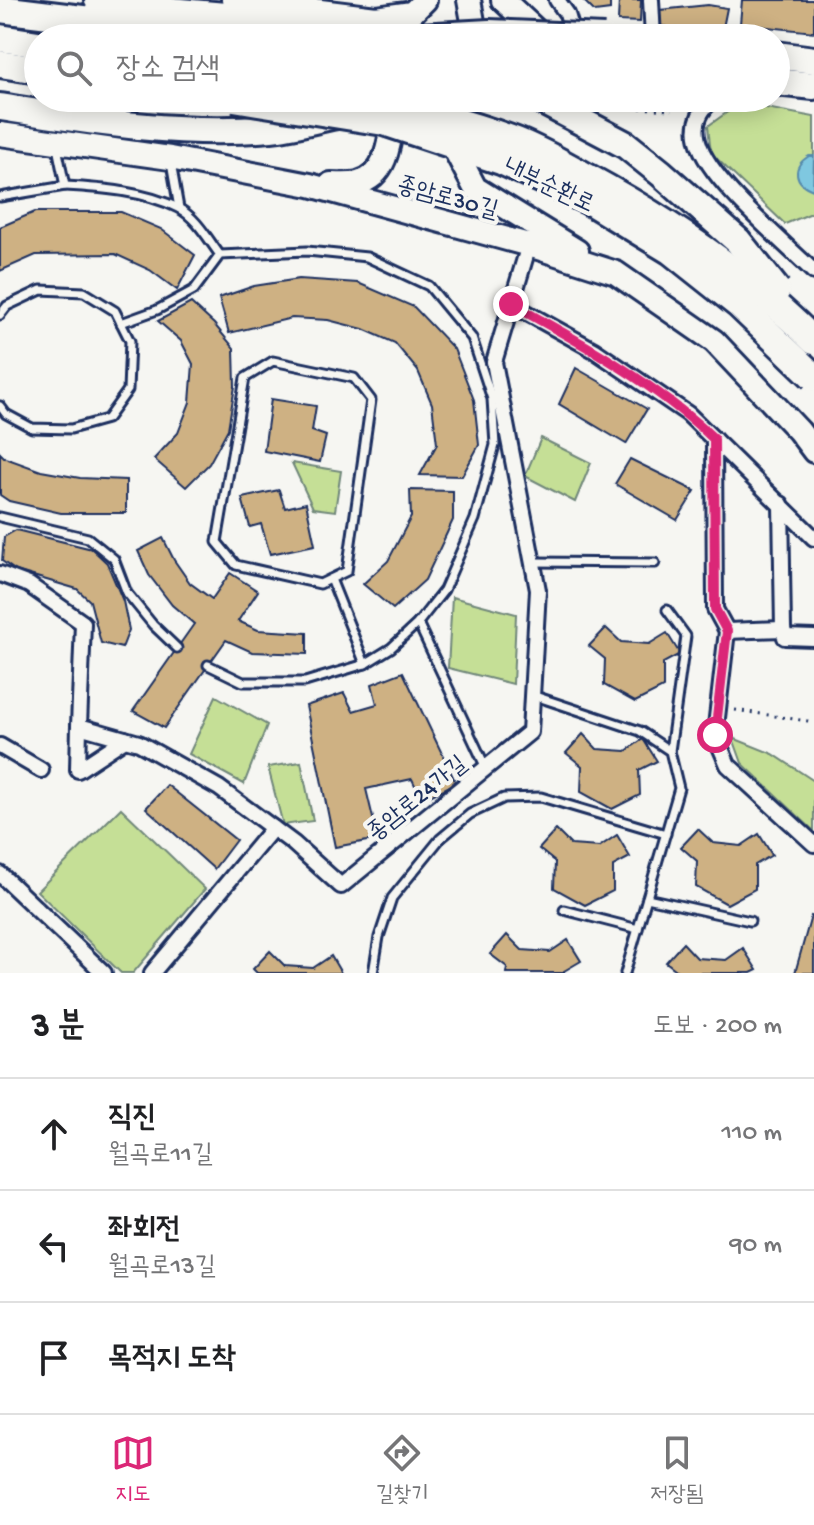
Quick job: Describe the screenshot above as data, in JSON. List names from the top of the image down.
{
  "streets": {
    "highway": ["내부순환로"],
    "main road": ["종암로30길"],
    "street": ["종암로24가길"]
  },
  "crossings": [
    ["종암로30길", "종암로24가길"]
  ],
  "page": {
    "search": "장소 검색",
    "heading": ["3 분", "도보 · 200 m"],
    "list": [
      ["직진", "월곡로11길", "110 m"],
      ["좌회전", "월곡로13길", "90 m"],
      "목적지 도착"
    ],
    "nav": ["지도", "길찾기", "저장됨"]
  }
}
